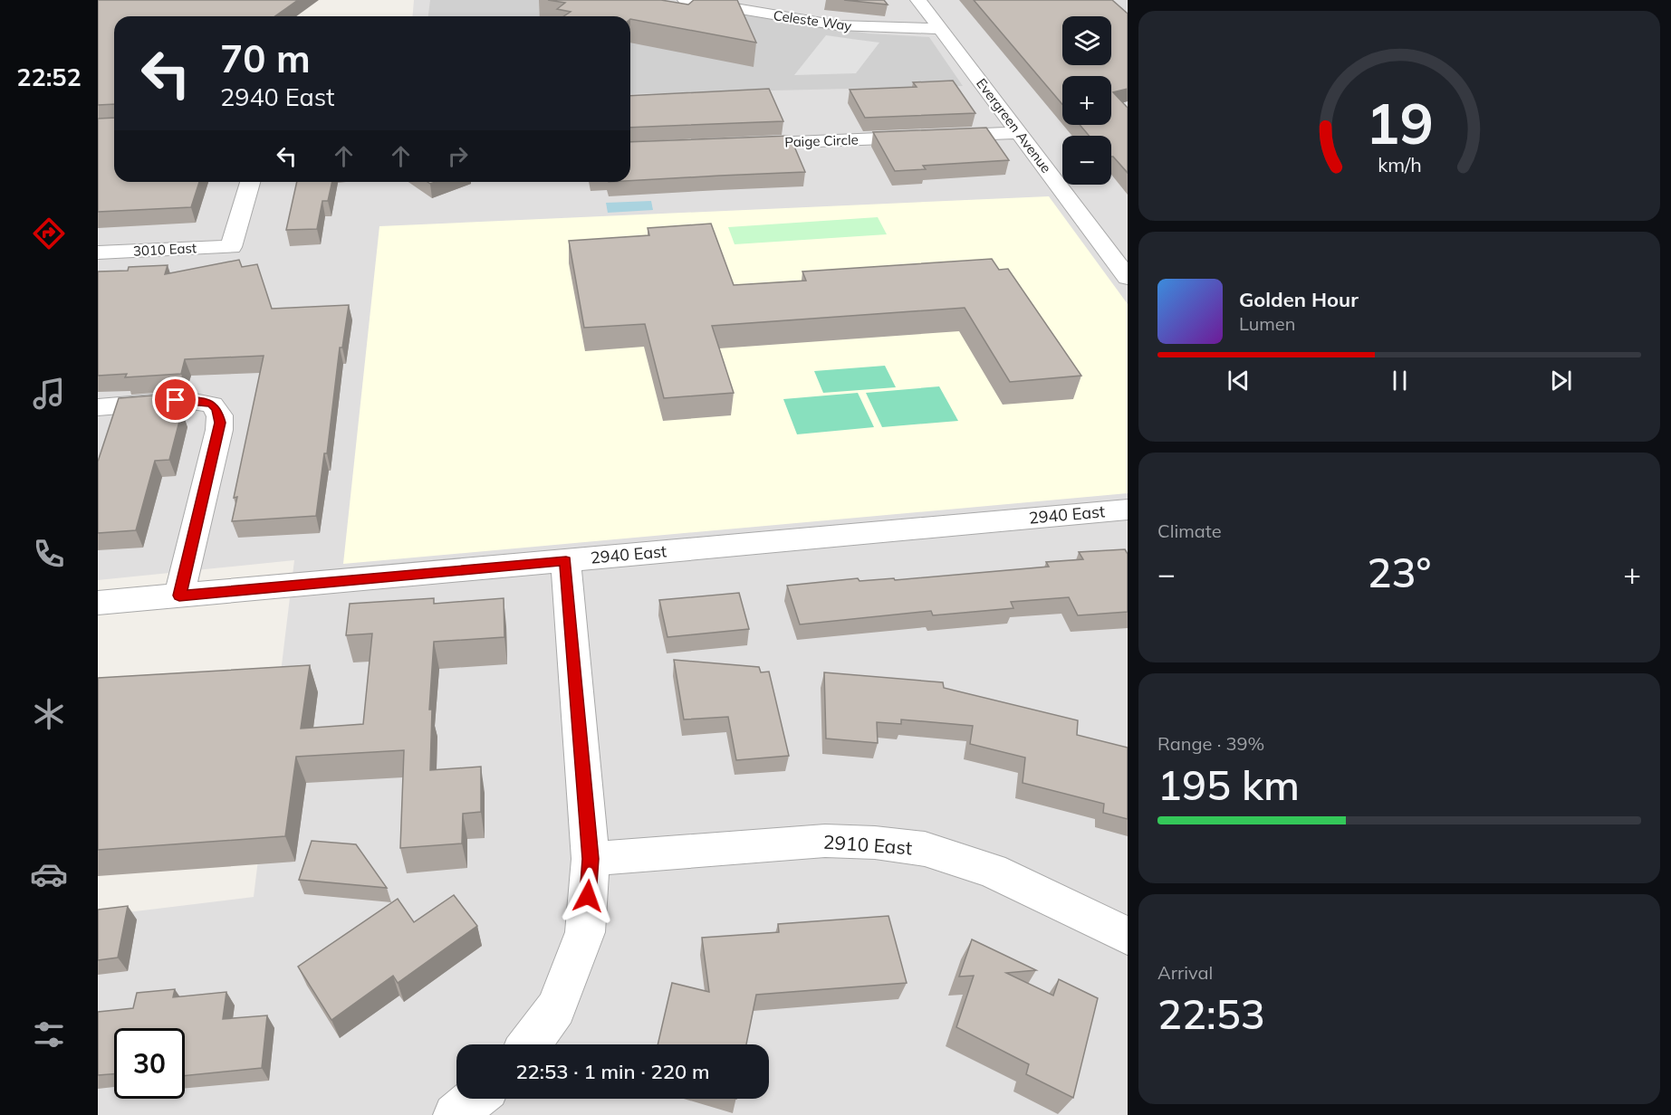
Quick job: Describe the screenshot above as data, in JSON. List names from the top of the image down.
{
  "streets": {
    "street": [
      "Celeste Way",
      "Evergreen Avenue",
      "Paige Circle",
      "3010 East",
      "2940 East",
      "2910 East"
    ]
  },
  "crossings": [
    ["Celeste Way", "Evergreen Avenue"],
    ["Evergreen Avenue", "Paige Circle"]
  ],
  "page": {
    "tabs": "22:52",
    "map_buttons": ["+", "−"],
    "turn": ["70 m", "2940 East"],
    "song": ["Golden Hour", "Lumen"],
    "tile": [
      "Climate",
      ["Range · 39%", "195 km"],
      ["Arrival", "22:53"]
    ],
    "heat": ["−", "23°", "+"],
    "limit": "30",
    "trip": "22:53 · 1 min · 220 m",
    "gauge": ["19", "km/h"]
  }
}
